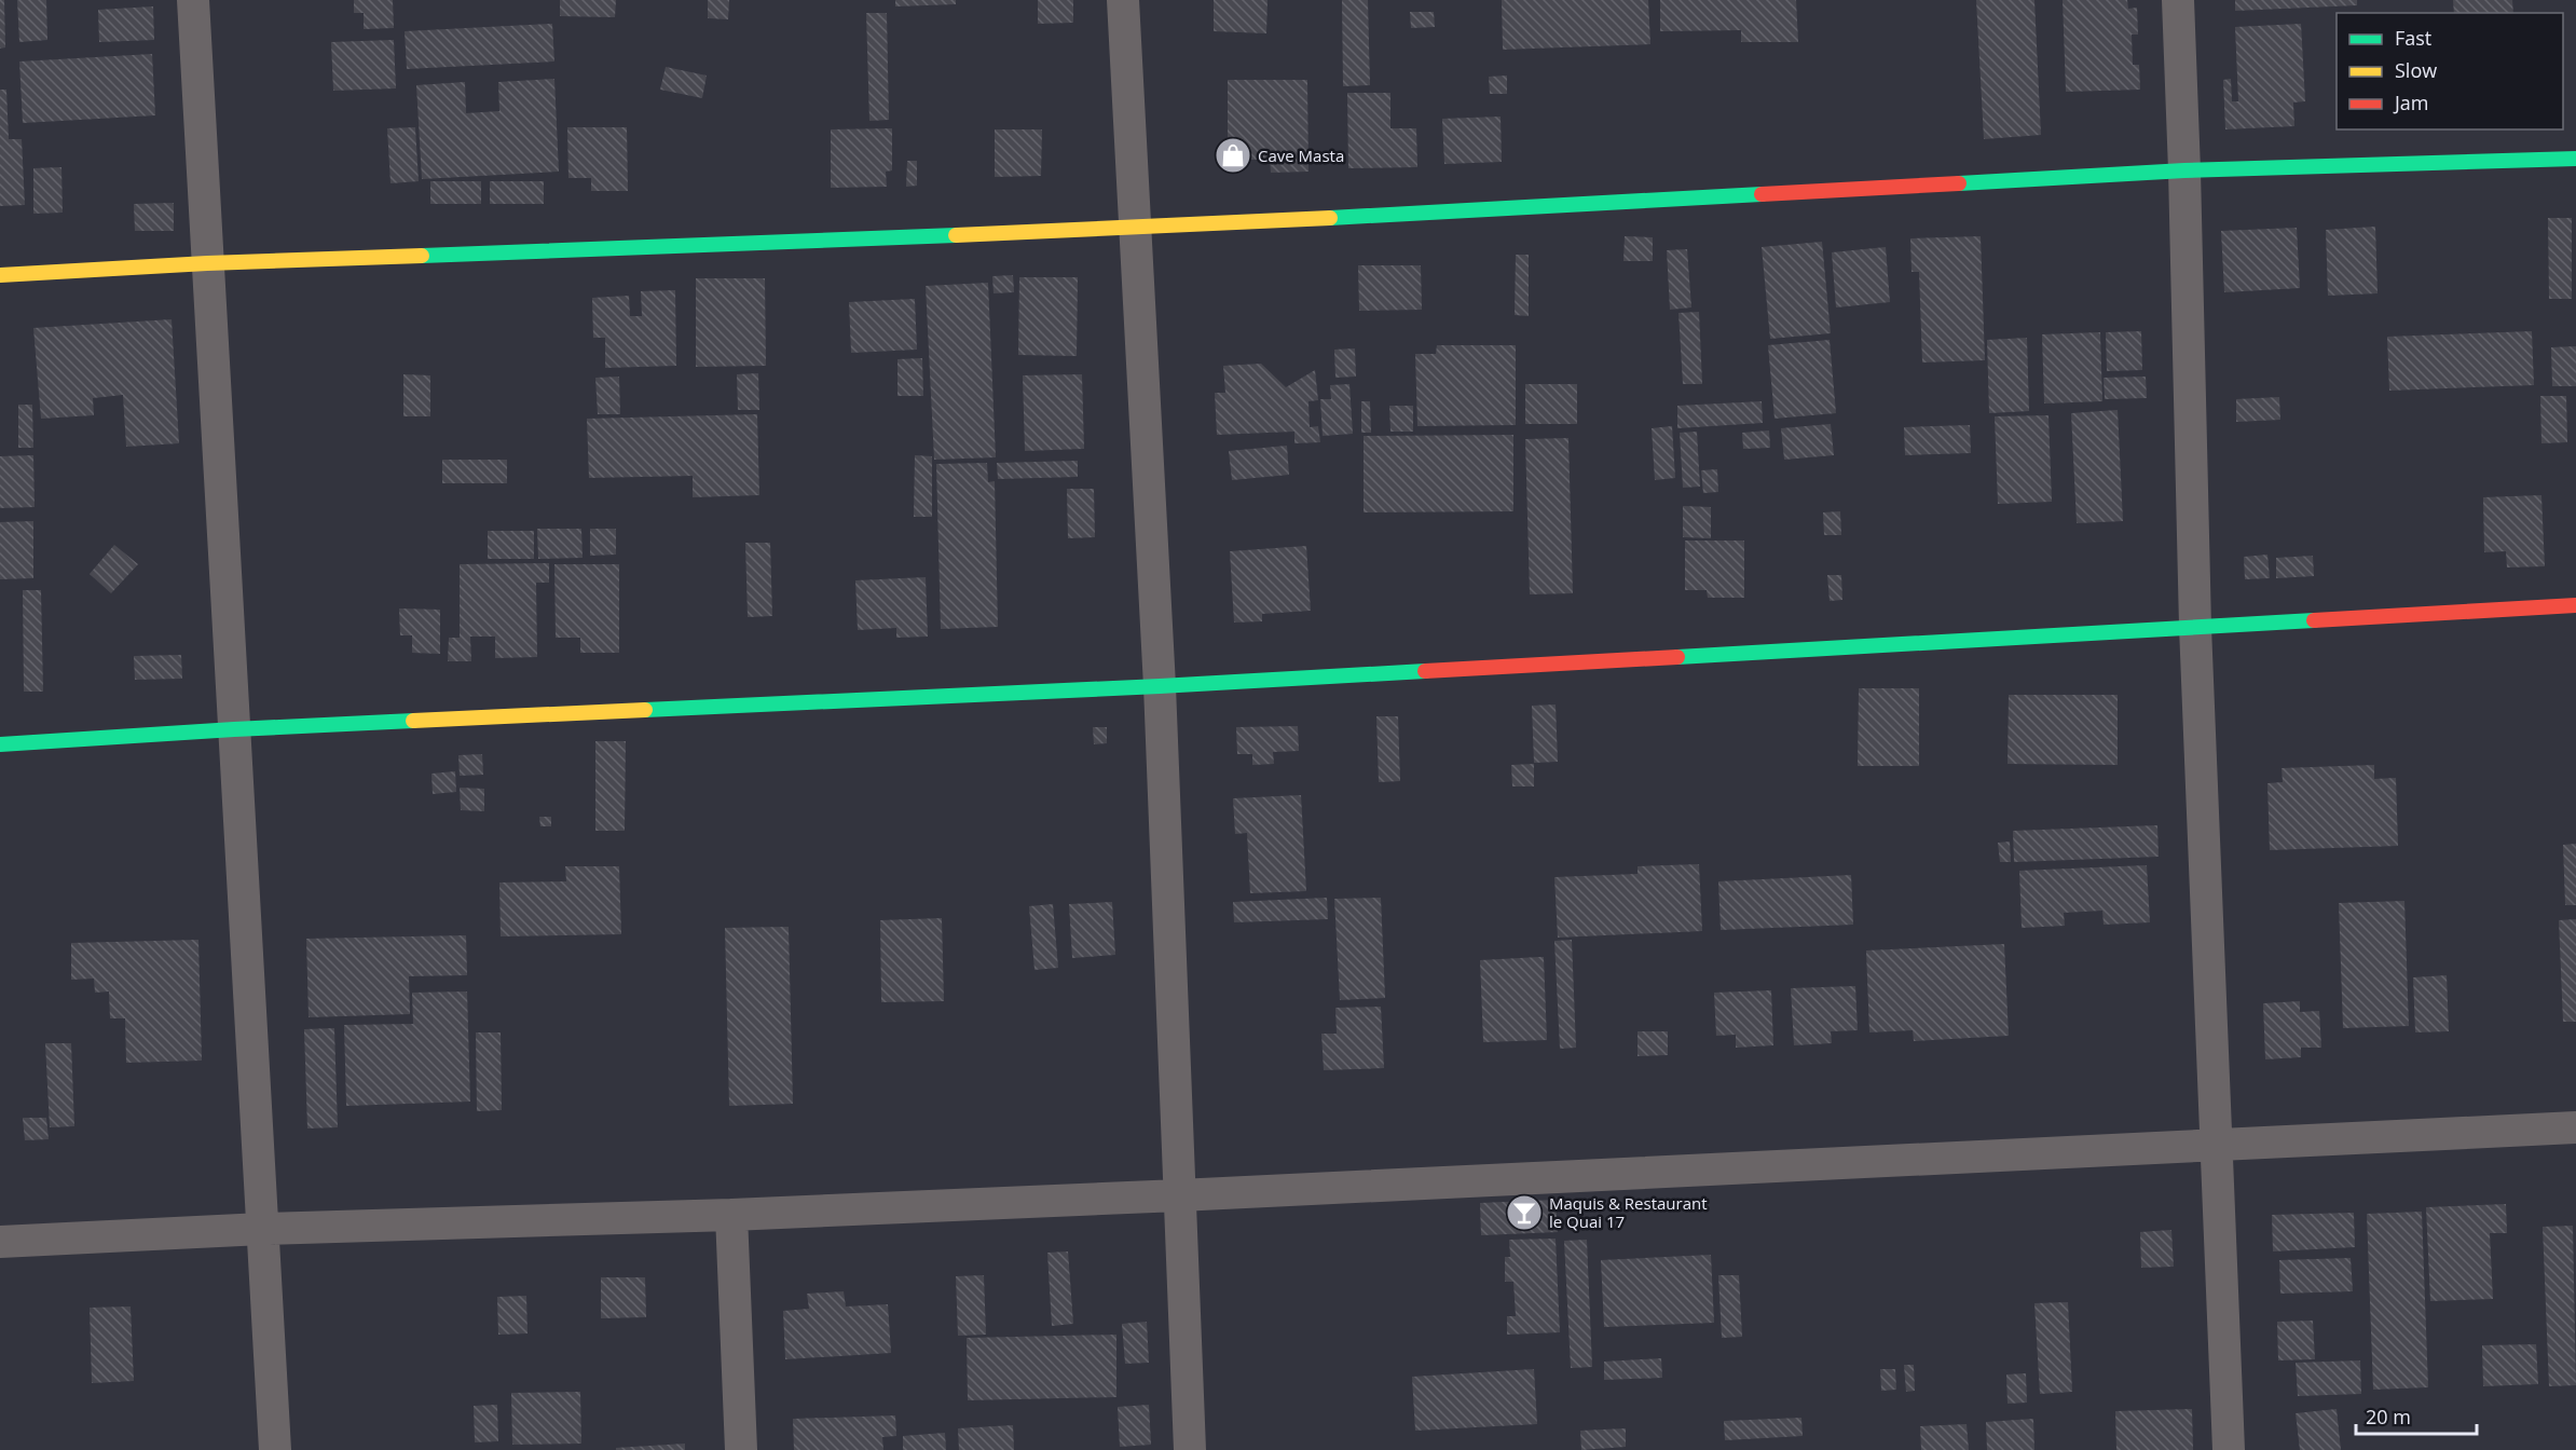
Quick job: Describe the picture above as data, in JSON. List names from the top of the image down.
{
  "places": {
    "shop": ["Cave Masta"],
    "bar": ["Maquis & Restaurant le Quai 17"]
  },
  "legend": ["Fast", "Slow", "Jam"],
  "scale_bar": "20 m"
}
